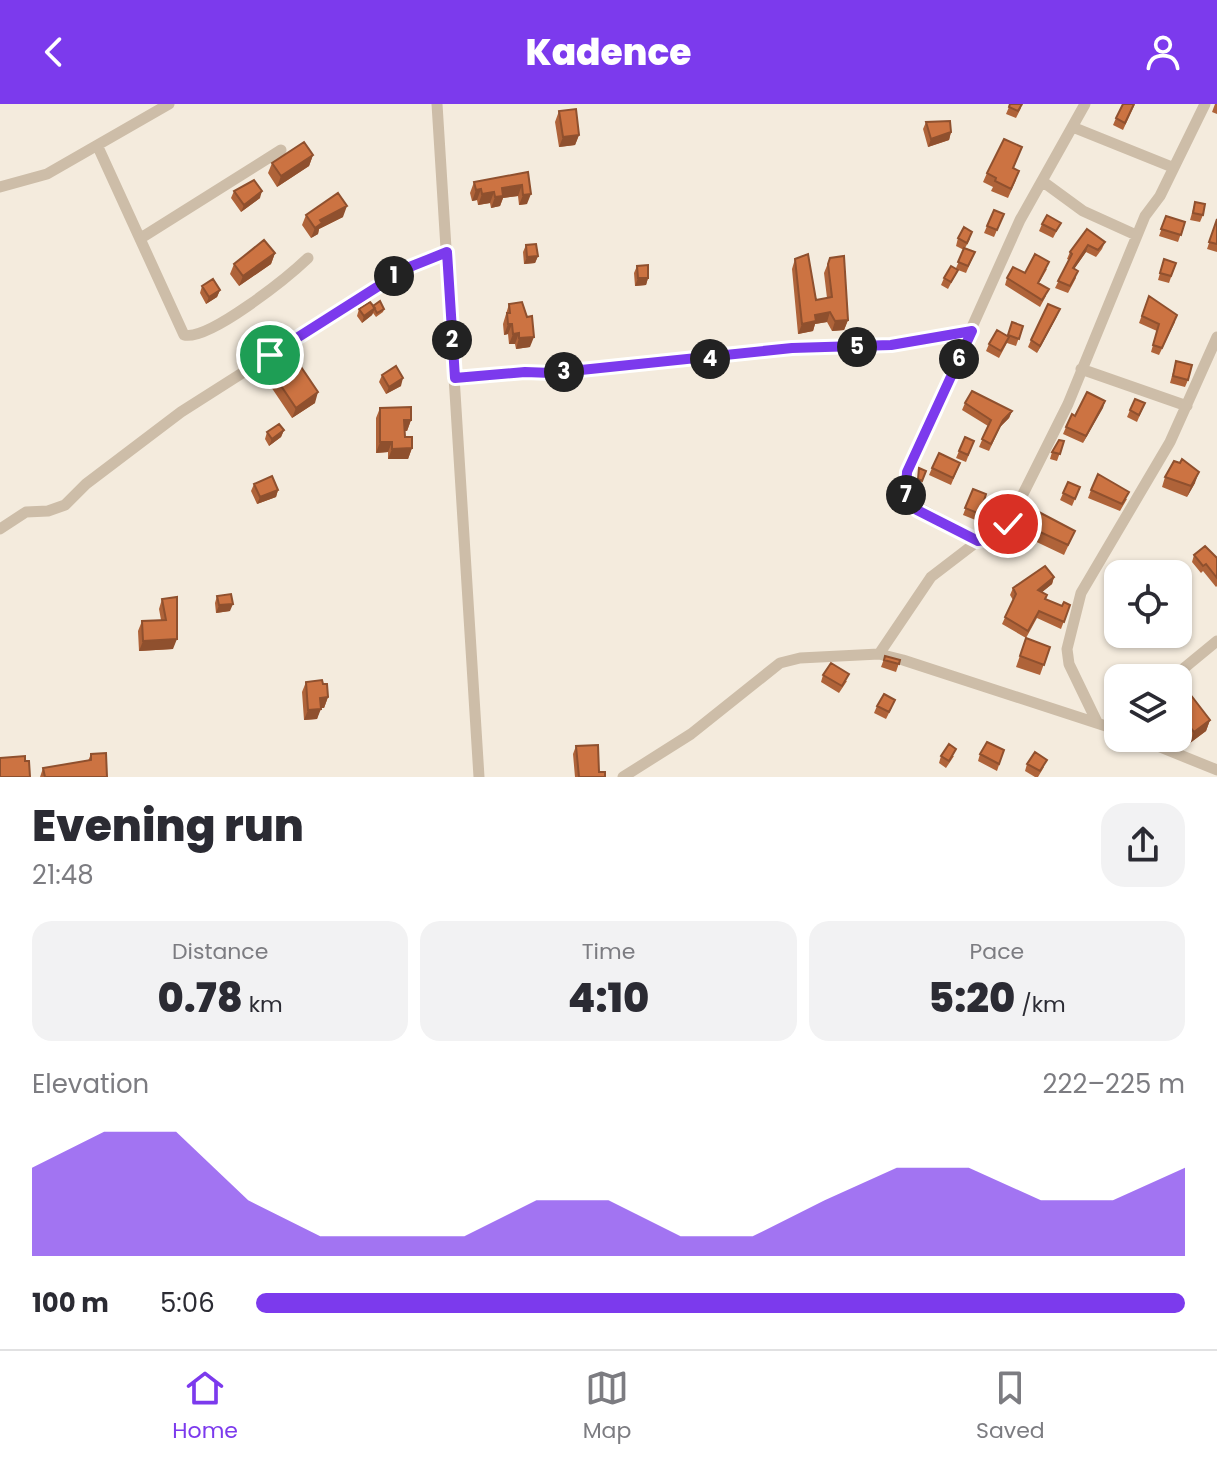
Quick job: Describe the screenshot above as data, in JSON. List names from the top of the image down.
{
  "page": {
    "header": "Kadence",
    "pins": [
      "1",
      "2",
      "5",
      "4",
      "6",
      "3",
      "7"
    ],
    "heading": ["Evening run", "21:48"],
    "stats": [
      ["Distance", "0.78 km"],
      ["Time", "4:10"],
      ["Pace", "5:20 /km"]
    ],
    "chart": ["Elevation", "222–225 m"],
    "list": [
      {
        "name": "100 m",
        "note": "5:06"
      }
    ],
    "tabs": ["Home", "Map", "Saved"]
  }
}
